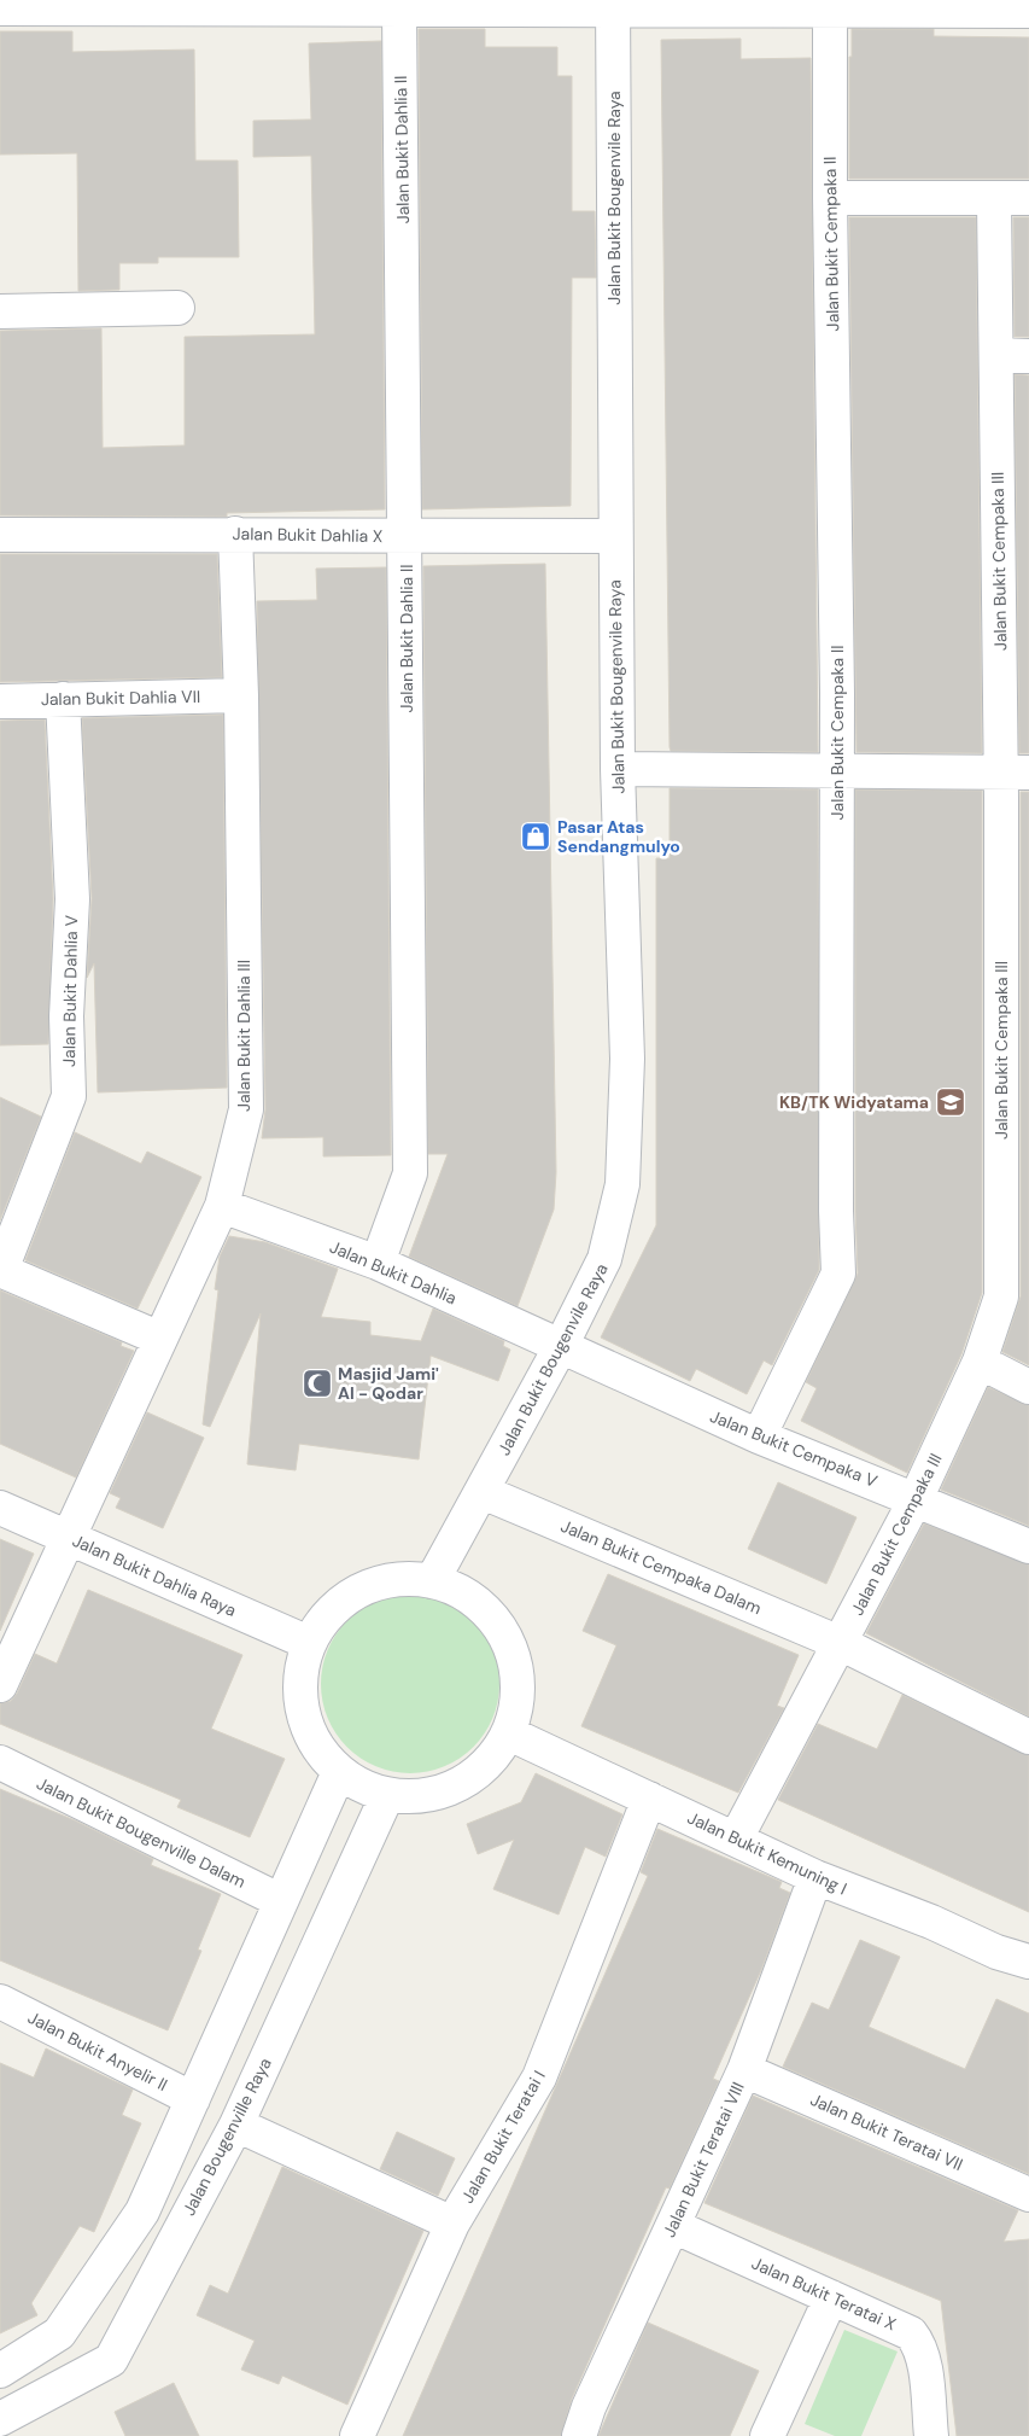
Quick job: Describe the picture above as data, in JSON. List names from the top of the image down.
{
  "streets": {
    "street": [
      "Jalan Bukit Dahlia II",
      "Jalan Bukit Bougenvile Raya",
      "Jalan Bukit Cempaka II",
      "Jalan Bukit Dahlia X",
      "Jalan Bukit Cempaka III",
      "Jalan Bukit Dahlia VII",
      "Jalan Bukit Dahlia V",
      "Jalan Bukit Dahlia III",
      "Jalan Bukit Dahlia",
      "Jalan Bukit Cempaka V",
      "Jalan Bukit Cempaka Dalam",
      "Jalan Bukit Dahlia Raya",
      "Jalan Bukit Bougenville Dalam",
      "Jalan Bukit Kemuning I",
      "Jalan Bukit Anyelir II",
      "Jalan Bukit Teratai VII",
      "Jalan Bougenville Raya",
      "Jalan Bukit Teratai I",
      "Jalan Bukit Teratai VIII",
      "Jalan Bukit Teratai X"
    ]
  },
  "crossings": [
    ["Jalan Bukit Dahlia II", "Jalan Bukit Dahlia X"],
    ["Jalan Bukit Dahlia II", "Jalan Bukit Dahlia"],
    ["Jalan Bukit Bougenvile Raya", "Jalan Bukit Dahlia X"],
    ["Jalan Bukit Bougenvile Raya", "Jalan Bukit Dahlia"],
    ["Jalan Bukit Bougenvile Raya", "Jalan Bukit Cempaka V"],
    ["Jalan Bukit Bougenvile Raya", "Jalan Bukit Cempaka Dalam"],
    ["Jalan Bukit Cempaka II", "Jalan Bukit Cempaka V"],
    ["Jalan Bukit Dahlia X", "Jalan Bukit Dahlia III"],
    ["Jalan Bukit Cempaka III", "Jalan Bukit Cempaka V"],
    ["Jalan Bukit Cempaka III", "Jalan Bukit Cempaka Dalam"],
    ["Jalan Bukit Cempaka III", "Jalan Bukit Kemuning I"],
    ["Jalan Bukit Dahlia VII", "Jalan Bukit Dahlia V"],
    ["Jalan Bukit Dahlia VII", "Jalan Bukit Dahlia III"],
    ["Jalan Bukit Dahlia III", "Jalan Bukit Dahlia"],
    ["Jalan Bukit Dahlia III", "Jalan Bukit Dahlia Raya"],
    ["Jalan Bukit Dahlia", "Jalan Bukit Cempaka V"],
    ["Jalan Bukit Kemuning I", "Jalan Bukit Teratai I"],
    ["Jalan Bukit Kemuning I", "Jalan Bukit Teratai VIII"],
    ["Jalan Bukit Teratai VII", "Jalan Bukit Teratai VIII"],
    ["Jalan Bukit Teratai VIII", "Jalan Bukit Teratai X"]
  ],
  "places": {
    "shop": ["Pasar Atas Sendangmulyo"],
    "school or university": ["KB/TK Widyatama"],
    "mosque": ["Masjid Jami' Al - Qodar"]
  }
}
